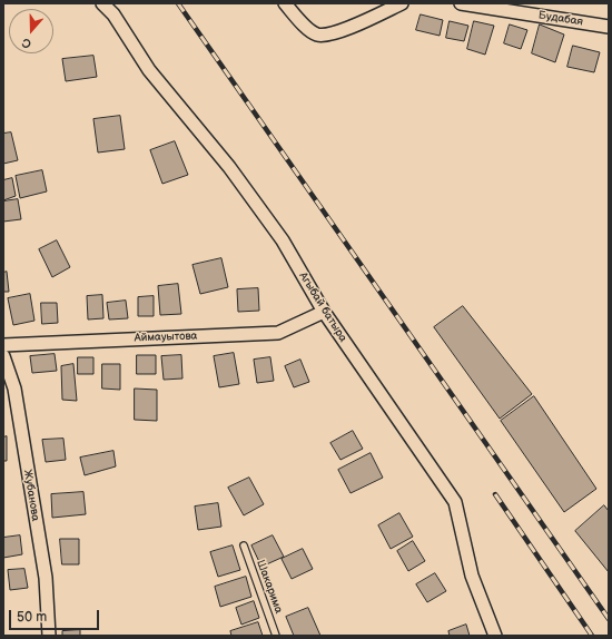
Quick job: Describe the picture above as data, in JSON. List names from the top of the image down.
{
  "streets": {
    "street": [
      "Будабая",
      "Агыбай батыра",
      "Аймауытова",
      "Жубанова"
    ],
    "lane": ["Шакарима"]
  },
  "crossings": [
    ["Агыбай батыра", "Аймауытова"]
  ],
  "scale_bar": "50 m",
  "north": "bottom"
}
